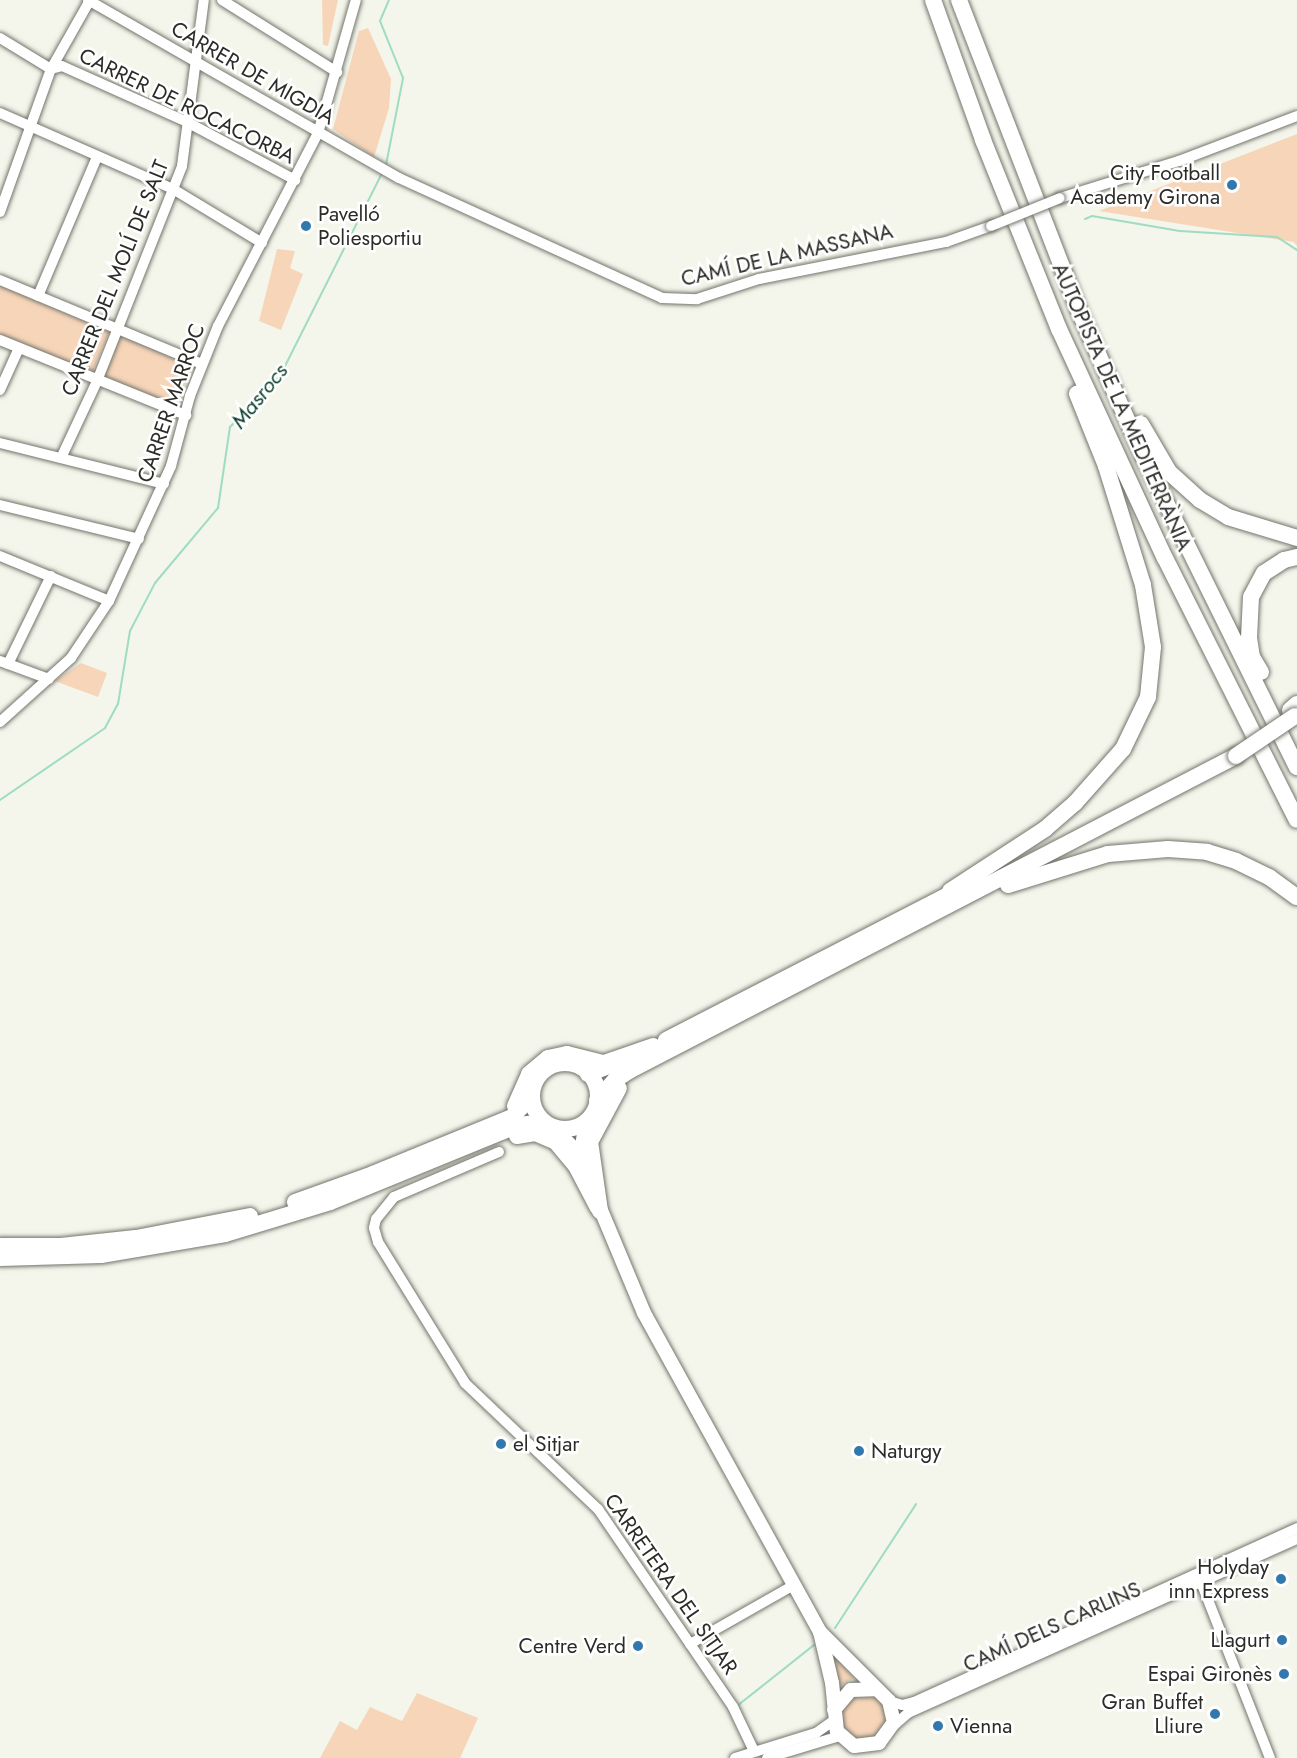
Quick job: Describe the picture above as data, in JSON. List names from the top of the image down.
{
  "streets": {
    "highway": ["AUTOPISTA DE LA MEDITERRÀNIA"],
    "street": [
      "CARRER DE MIGDIA",
      "CARRER DE ROCACORBA",
      "CAMÍ DE LA MASSANA",
      "CARRER DEL MOLÍ DE SALT",
      "CARRER MARROC",
      "CARRETERA DEL SITJAR",
      "CAMÍ DELS CARLINS"
    ]
  },
  "crossings": [
    ["CARRER DE MIGDIA", "CAMÍ DE LA MASSANA"],
    ["CARRER DE MIGDIA", "CARRER DEL MOLÍ DE SALT"],
    ["CARRER DE MIGDIA", "CARRER MARROC"],
    ["CARRER DE ROCACORBA", "CARRER DEL MOLÍ DE SALT"],
    ["CARRER DE ROCACORBA", "CARRER MARROC"]
  ],
  "water": ["Masrocs"],
  "places": [
    "City Football Academy Girona",
    "Pavelló Poliesportiu",
    "el Sitjar",
    "Naturgy",
    "Holyday inn Express",
    "Llagurt",
    "Centre Verd",
    "Espai Gironès",
    "Gran Buffet Lliure",
    "Vienna"
  ]
}
